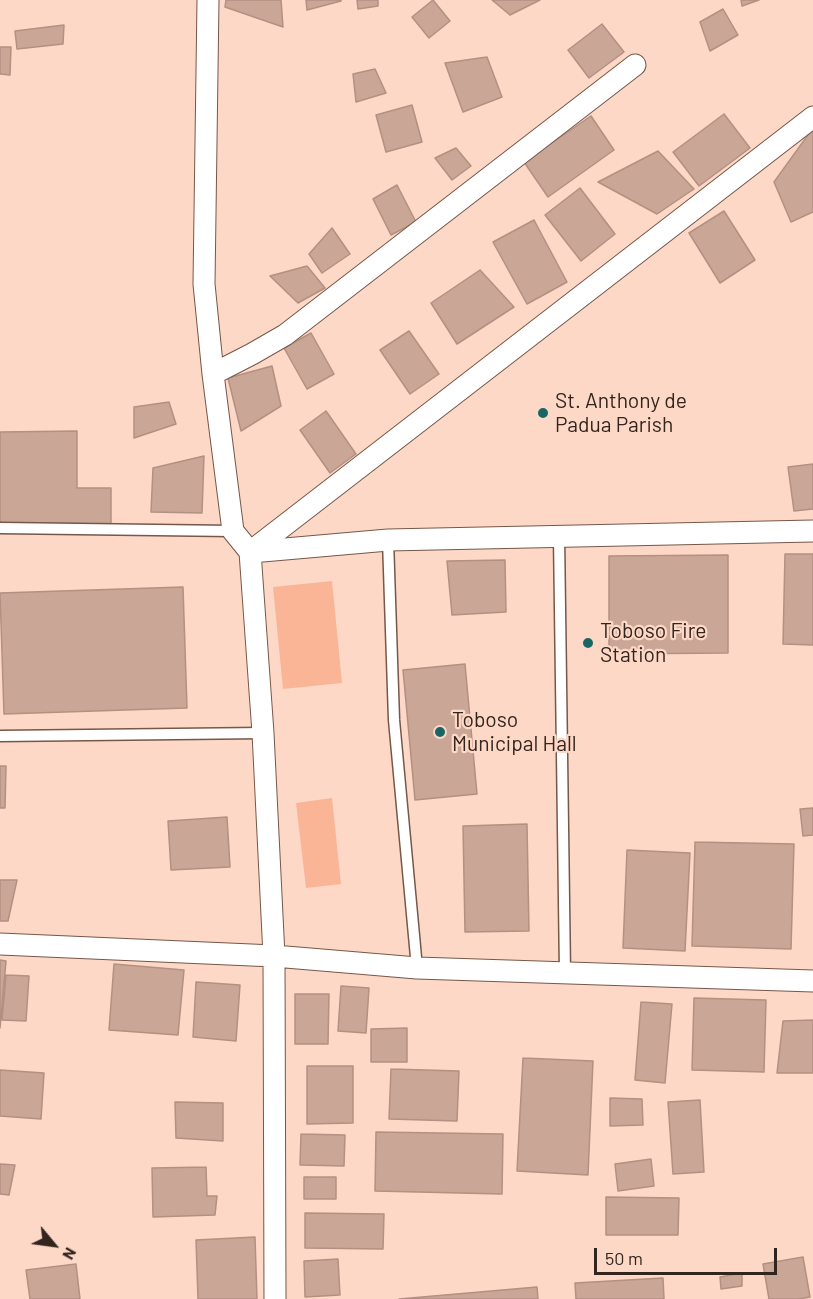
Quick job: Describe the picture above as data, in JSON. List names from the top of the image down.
{
  "places": ["St. Anthony de Padua Parish", "Toboso Fire Station", "Toboso Municipal Hall"],
  "scale_bar": "50 m",
  "north": "bottom right"
}
